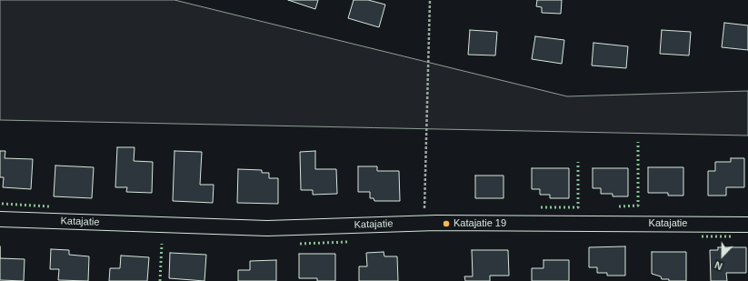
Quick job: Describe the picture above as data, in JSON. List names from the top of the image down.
{
  "streets": {
    "street": ["Katajatie"]
  },
  "places": ["Katajatie 19"],
  "north": "bottom"
}
